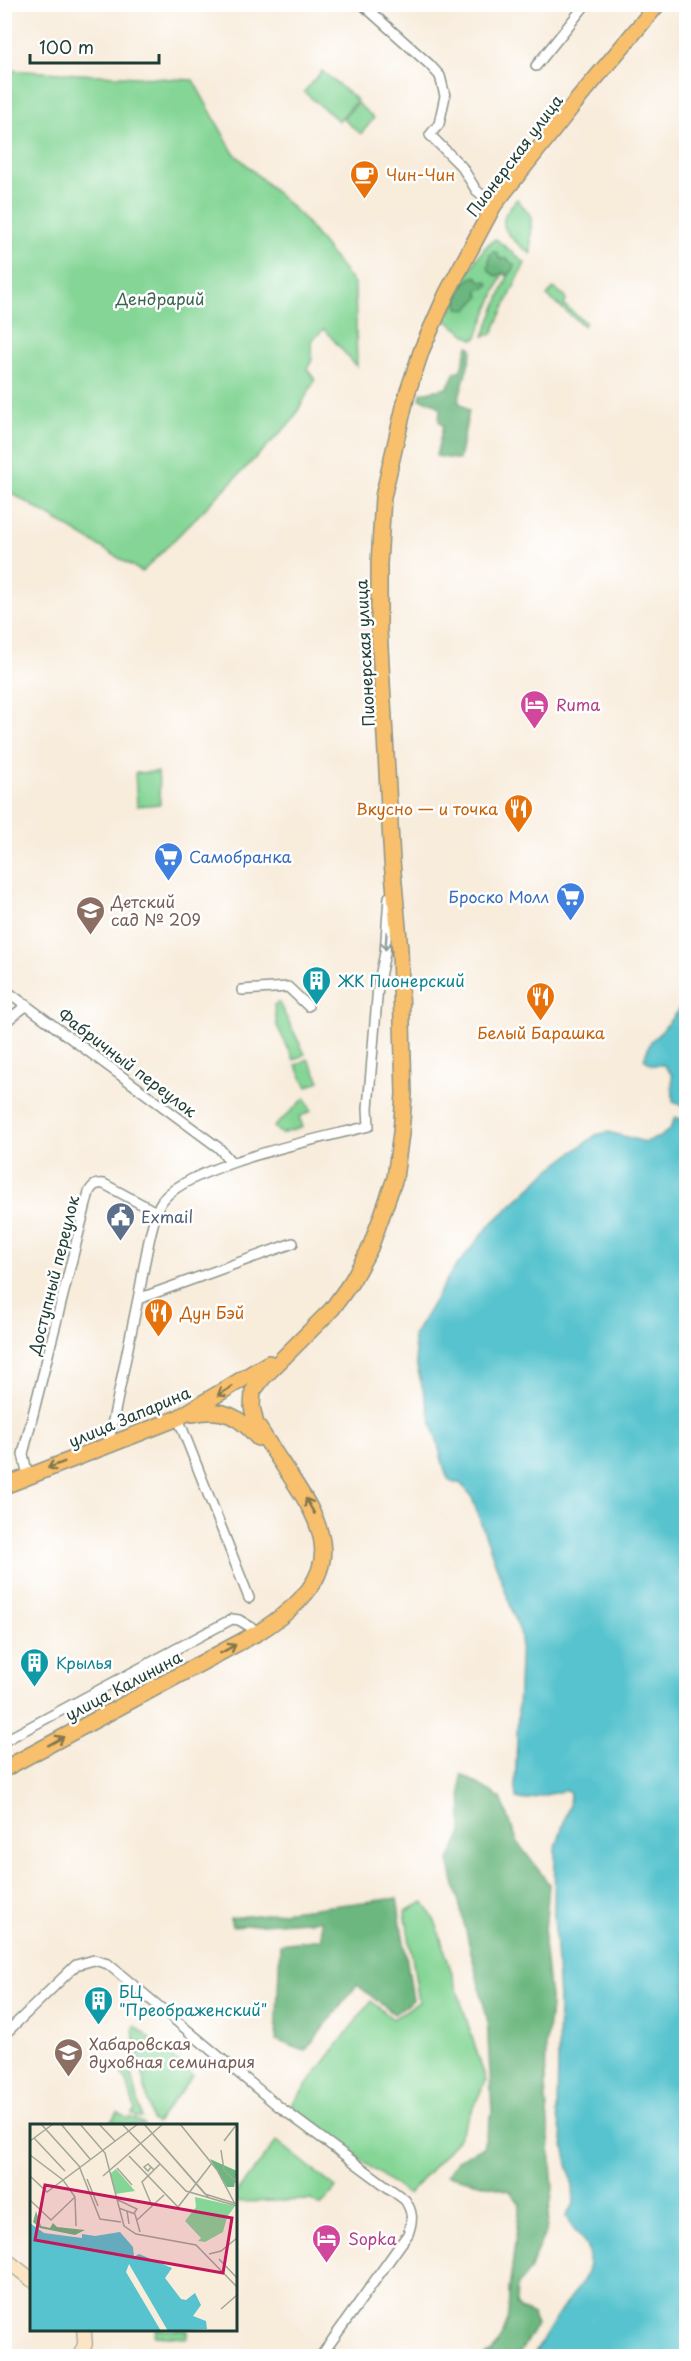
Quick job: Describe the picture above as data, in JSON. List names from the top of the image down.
{
  "streets": {
    "main road": ["Пионерская улица", "улица Запарина", "улица Калинина"],
    "street": ["Фабричный переулок", "Доступный переулок"]
  },
  "crossings": [
    ["Пионерская улица", "улица Запарина"],
    ["Доступный переулок", "улица Запарина"]
  ],
  "one_way": ["улица Запарина", "улица Калинина"],
  "parks": ["Дендрарий"],
  "places": {
    "cafe": ["Чин-Чин"],
    "hotel": ["Ruma", "Sopka"],
    "restaurant": ["Вкусно — и точка", "Белый Барашка", "Дун Бэй"],
    "supermarket": ["Самобранка", "Броско Молл"],
    "school or university": ["Детский сад № 209", "Хабаровская духовная семинария"],
    "building": ["ЖК Пионерский", "Крылья", "БЦ \"Преображенский\""],
    "public building": ["Exmail"]
  },
  "scale_bar": "100 m"
}
